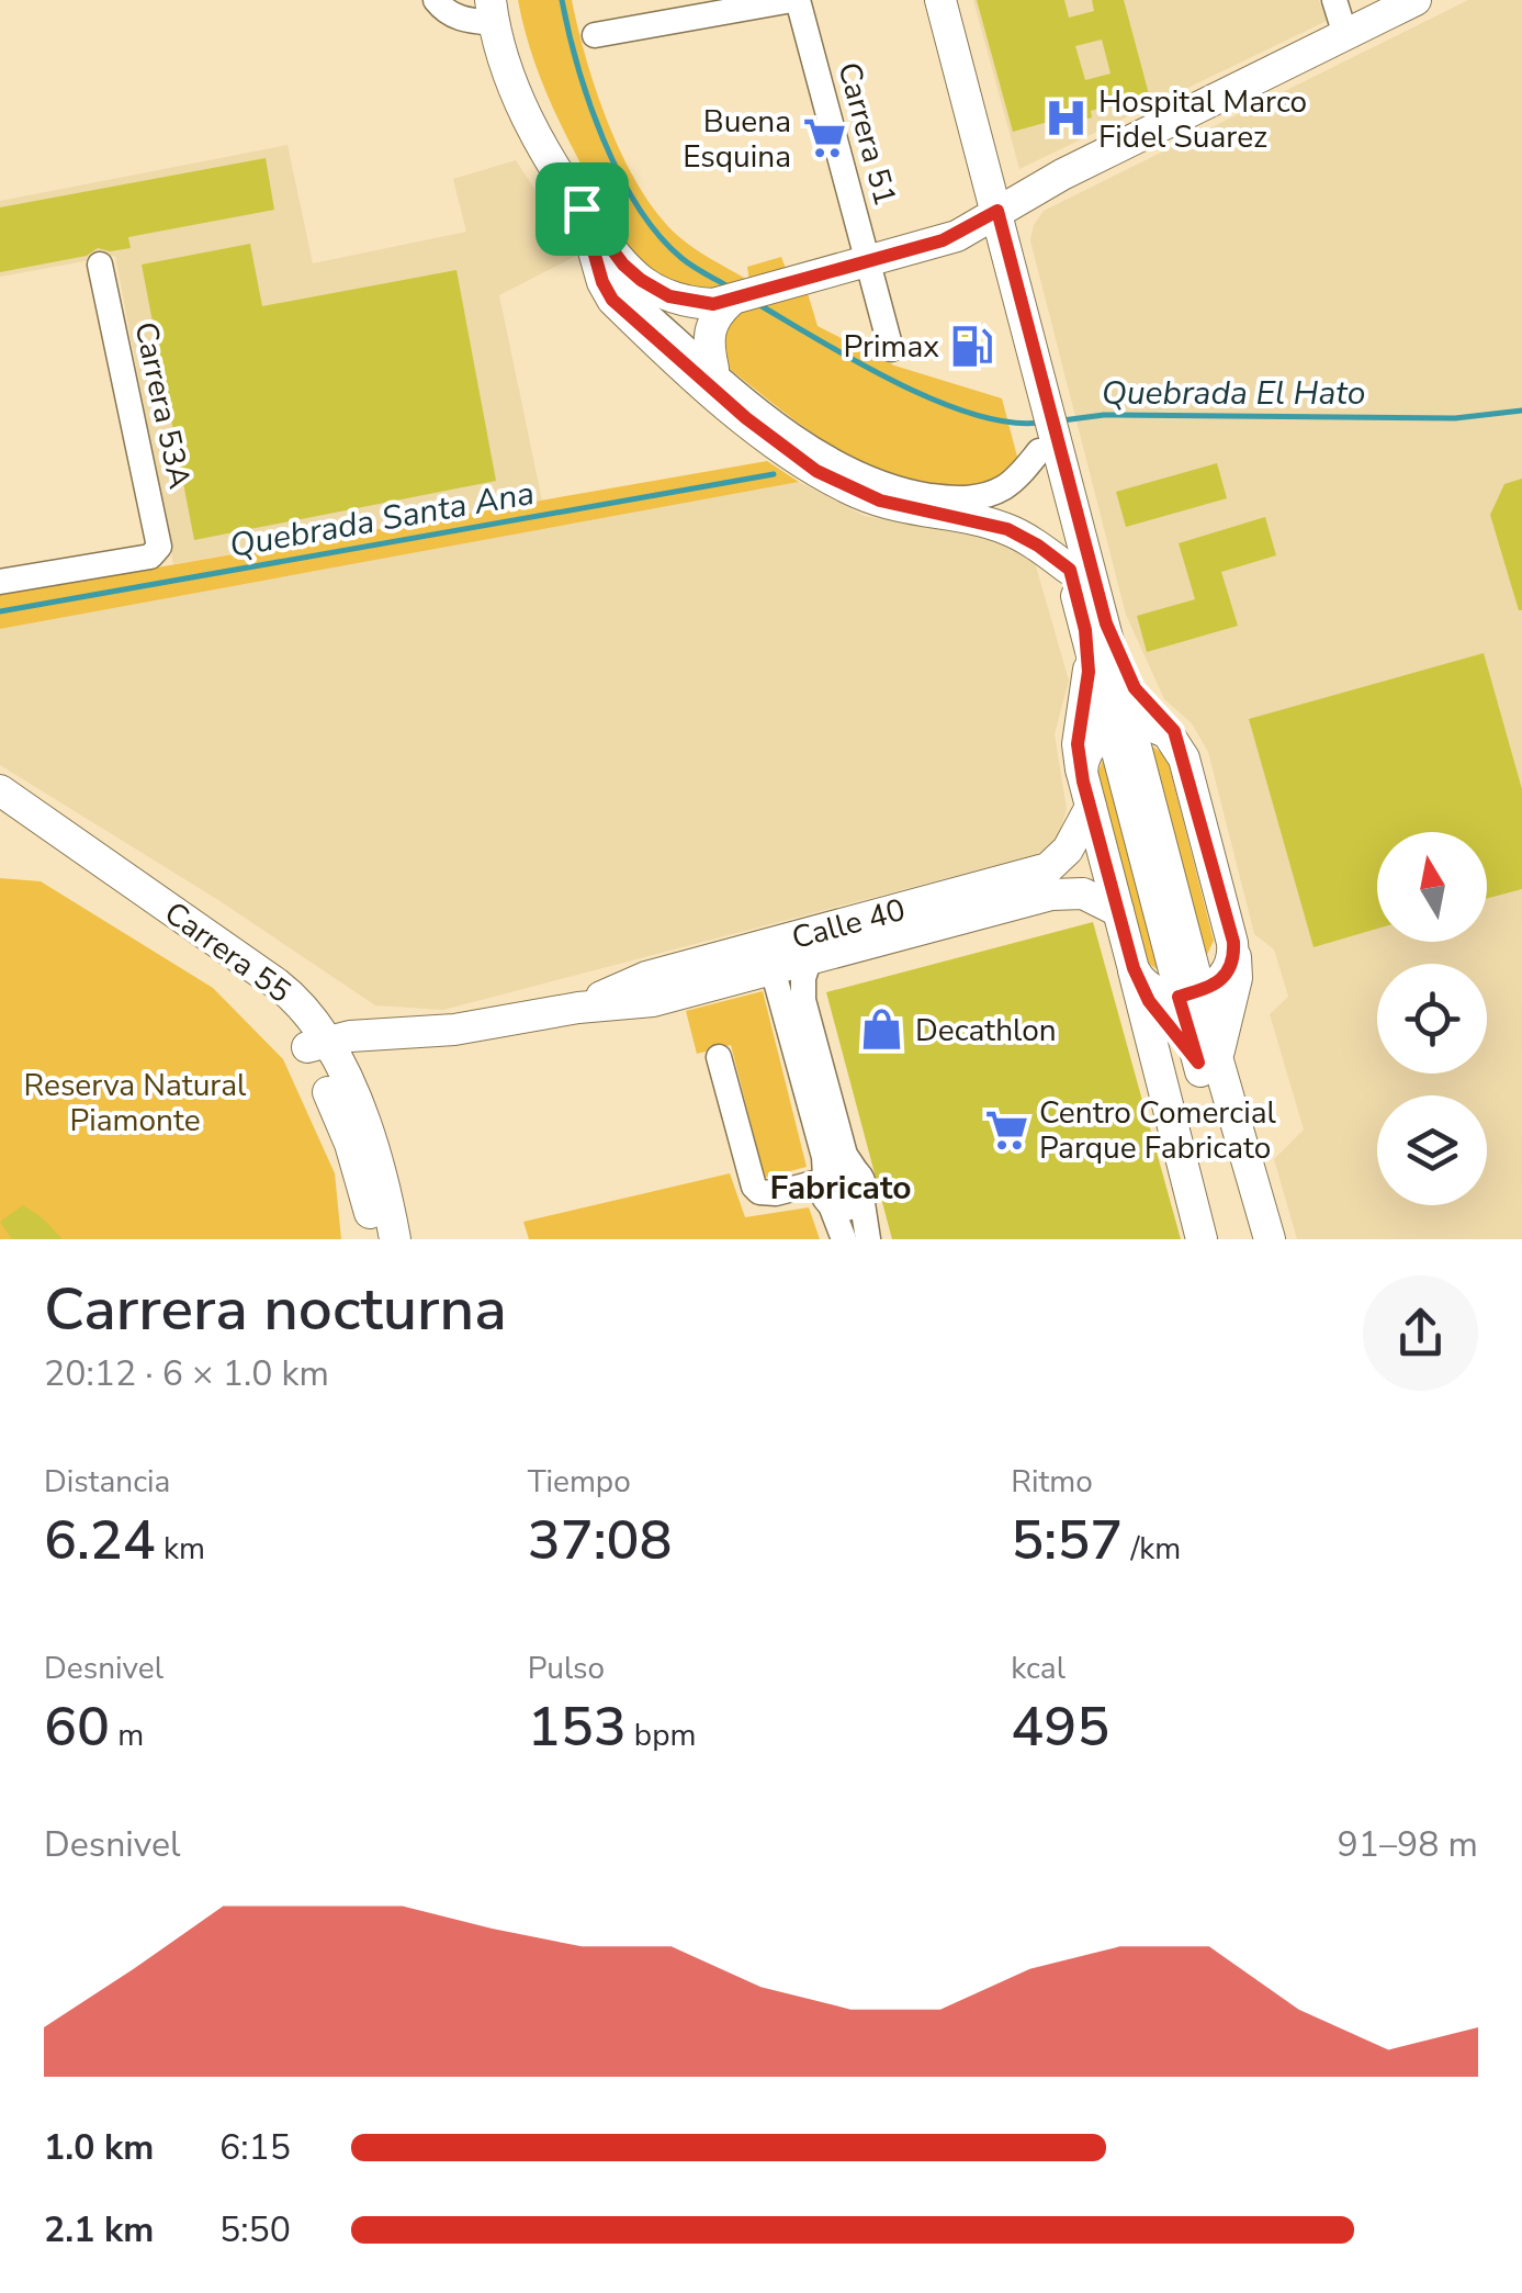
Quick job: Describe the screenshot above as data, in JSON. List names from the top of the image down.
{
  "streets": {
    "main road": ["Calle 40", "Carrera 55"],
    "street": ["Carrera 51", "Carrera 53A"]
  },
  "crossings": [
    ["Calle 40", "Carrera 55"]
  ],
  "districts": ["Fabricato"],
  "water": ["Quebrada El Hato", "Quebrada Santa Ana"],
  "parks": ["Reserva Natural Piamonte"],
  "places": {
    "hospital": ["Hospital Marco Fidel Suarez"],
    "supermarket": ["Buena Esquina", "Centro Comercial Parque Fabricato"],
    "fuel station": ["Primax"],
    "shop": ["Decathlon"]
  },
  "north": "top",
  "page": {
    "heading": ["Carrera nocturna", "20:12 · 6 × 1.0 km"],
    "stats": [
      ["Distancia", "6.24 km"],
      ["Tiempo", "37:08"],
      ["Ritmo", "5:57 /km"],
      ["Desnivel", "60 m"],
      ["Pulso", "153 bpm"],
      ["kcal", "495"]
    ],
    "chart": ["Desnivel", "91–98 m"],
    "list": [
      {
        "name": "1.0 km",
        "note": "6:15"
      },
      {
        "name": "2.1 km",
        "note": "5:50"
      }
    ]
  }
}
